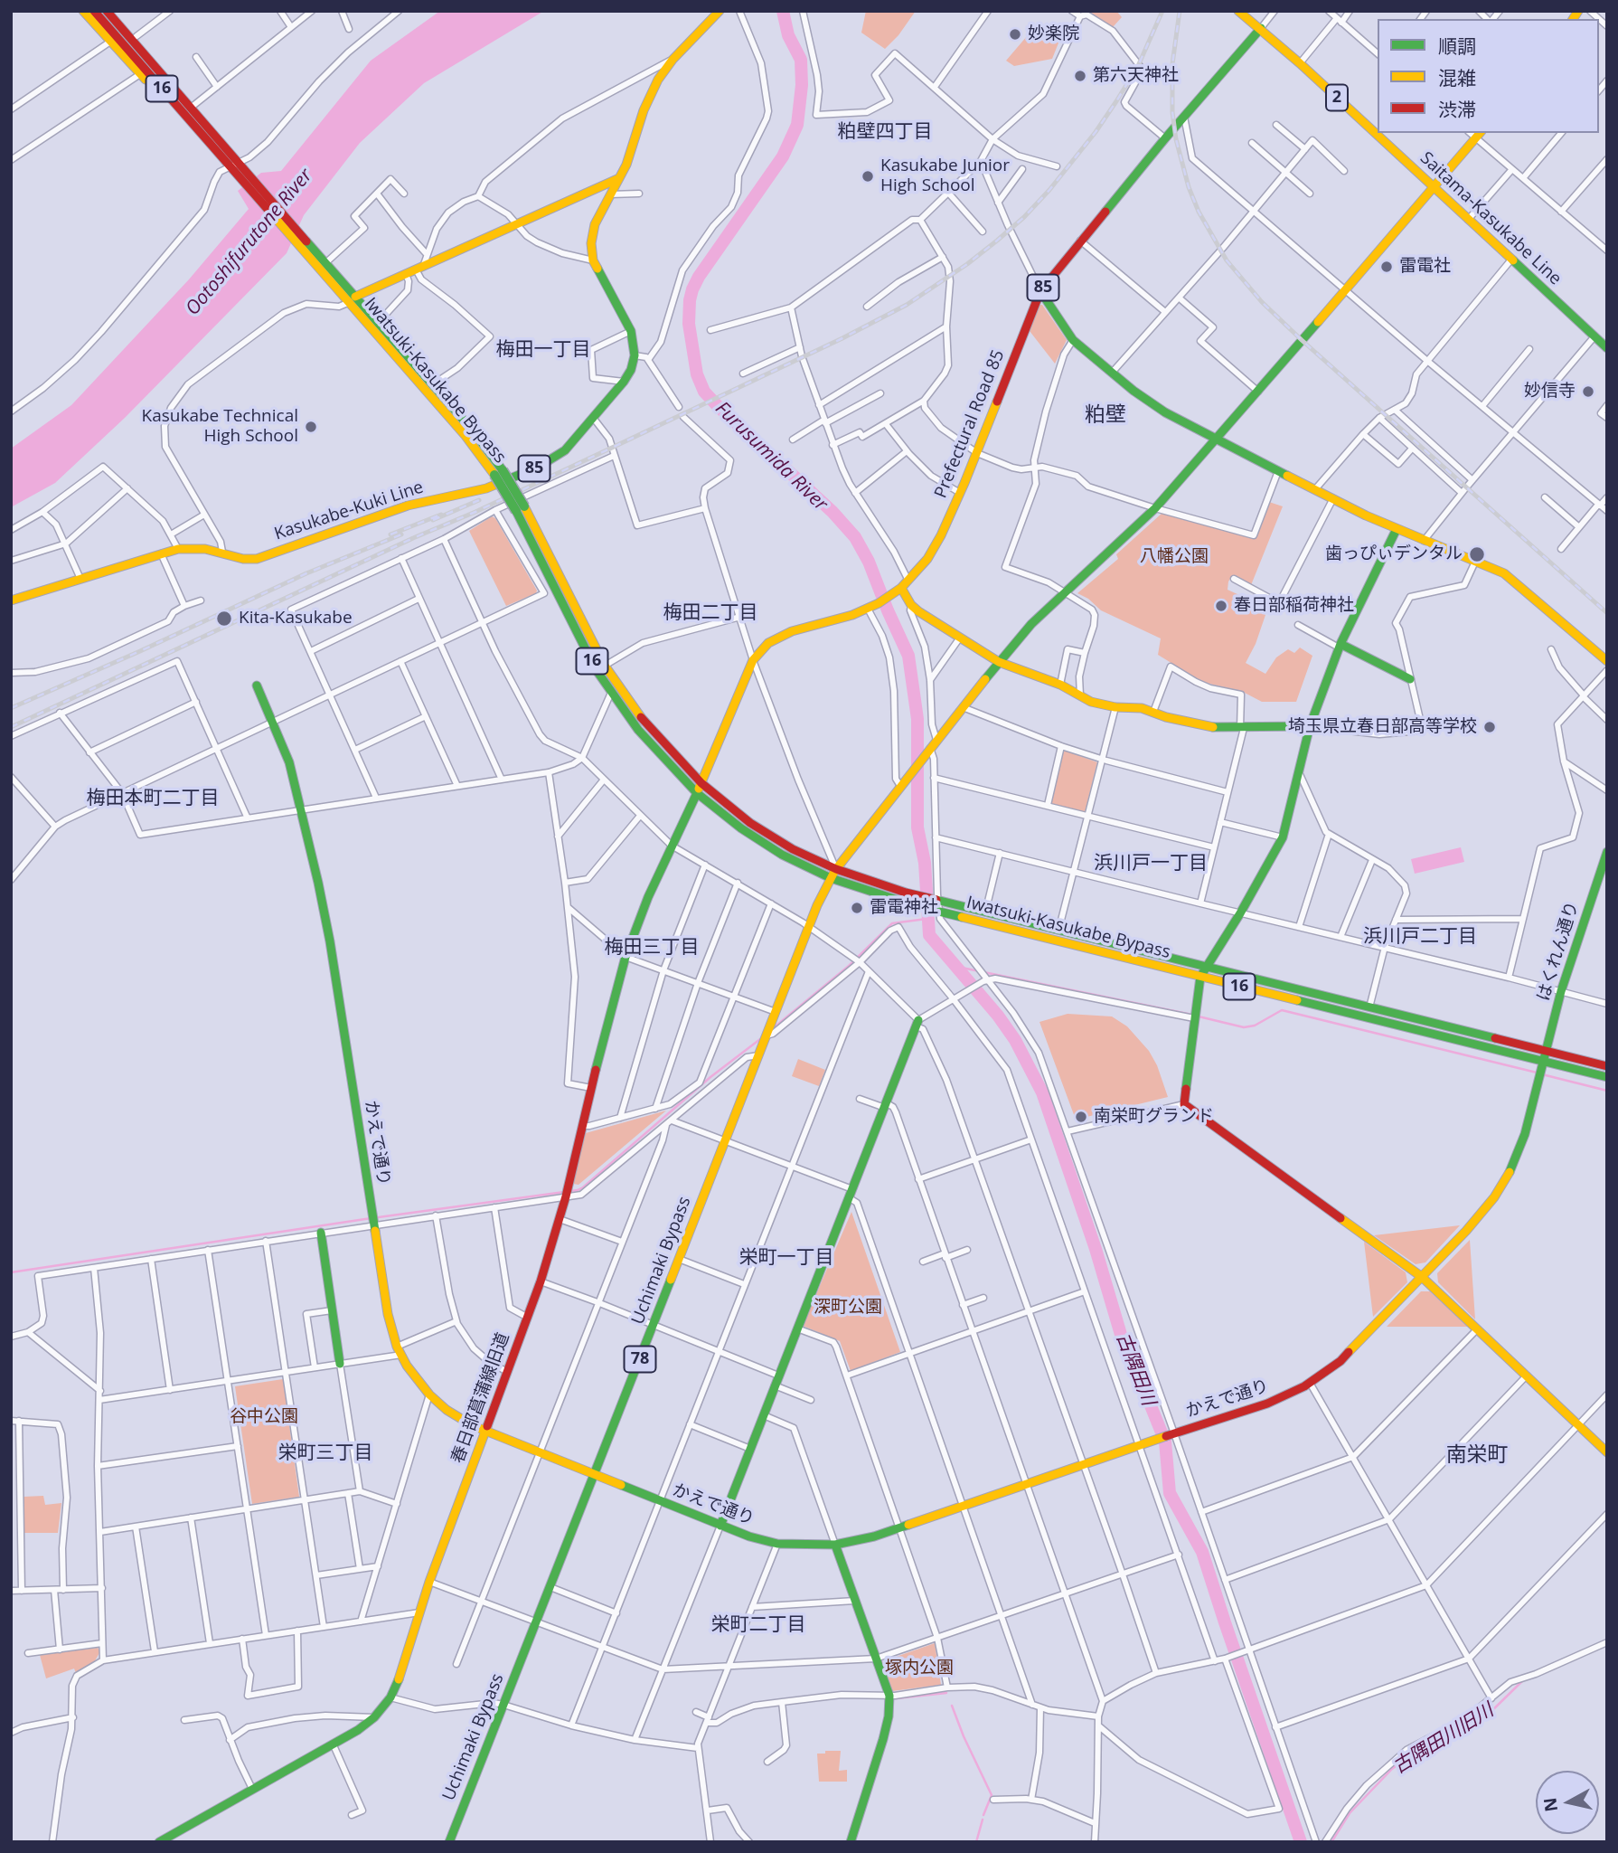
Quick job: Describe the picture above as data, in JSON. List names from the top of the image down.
{
  "streets": {
    "main road": [
      "16",
      "2",
      "Saitama-Kasukabe Line",
      "85",
      "Iwatsuki-Kasukabe Bypass",
      "Prefectural Road 85",
      "Kasukabe-Kuki Line",
      "はくれん通り",
      "かえで通り",
      "Uchimaki Bypass",
      "78",
      "春日部菖蒲線旧道"
    ]
  },
  "crossings": [
    ["16", "Iwatsuki-Kasukabe Bypass"],
    ["Saitama-Kasukabe Line", "Prefectural Road 85"],
    ["Saitama-Kasukabe Line", "Uchimaki Bypass"],
    ["Iwatsuki-Kasukabe Bypass", "Prefectural Road 85"],
    ["Iwatsuki-Kasukabe Bypass", "はくれん通り"],
    ["Iwatsuki-Kasukabe Bypass", "かえで通り"],
    ["Iwatsuki-Kasukabe Bypass", "Uchimaki Bypass"],
    ["Prefectural Road 85", "春日部菖蒲線旧道"],
    ["はくれん通り", "かえで通り"],
    ["かえで通り", "Uchimaki Bypass"],
    ["かえで通り", "春日部菖蒲線旧道"]
  ],
  "districts": [
    "粕壁四丁目",
    "梅田一丁目",
    "粕壁",
    "梅田二丁目",
    "梅田本町二丁目",
    "浜川戸一丁目",
    "浜川戸二丁目",
    "梅田三丁目",
    "栄町一丁目",
    "栄町三丁目",
    "南栄町",
    "栄町二丁目"
  ],
  "water": [
    "Ootoshifurutone River",
    "Furusumida River",
    "古隅田川",
    "古隅田川旧川"
  ],
  "parks": [
    "八幡公園",
    "深町公園",
    "谷中公園",
    "塚内公園"
  ],
  "places": [
    "妙楽院",
    "第六天神社",
    "Kasukabe Junior High School",
    "雷電社",
    "妙信寺",
    "Kasukabe Technical High School",
    "歯っぴぃデンタル",
    "春日部稲荷神社",
    "Kita-Kasukabe",
    "埼玉県立春日部高等学校",
    "雷電神社",
    "南栄町グランド"
  ],
  "legend": ["順調", "混雑", "渋滞"],
  "north": "left"
}
